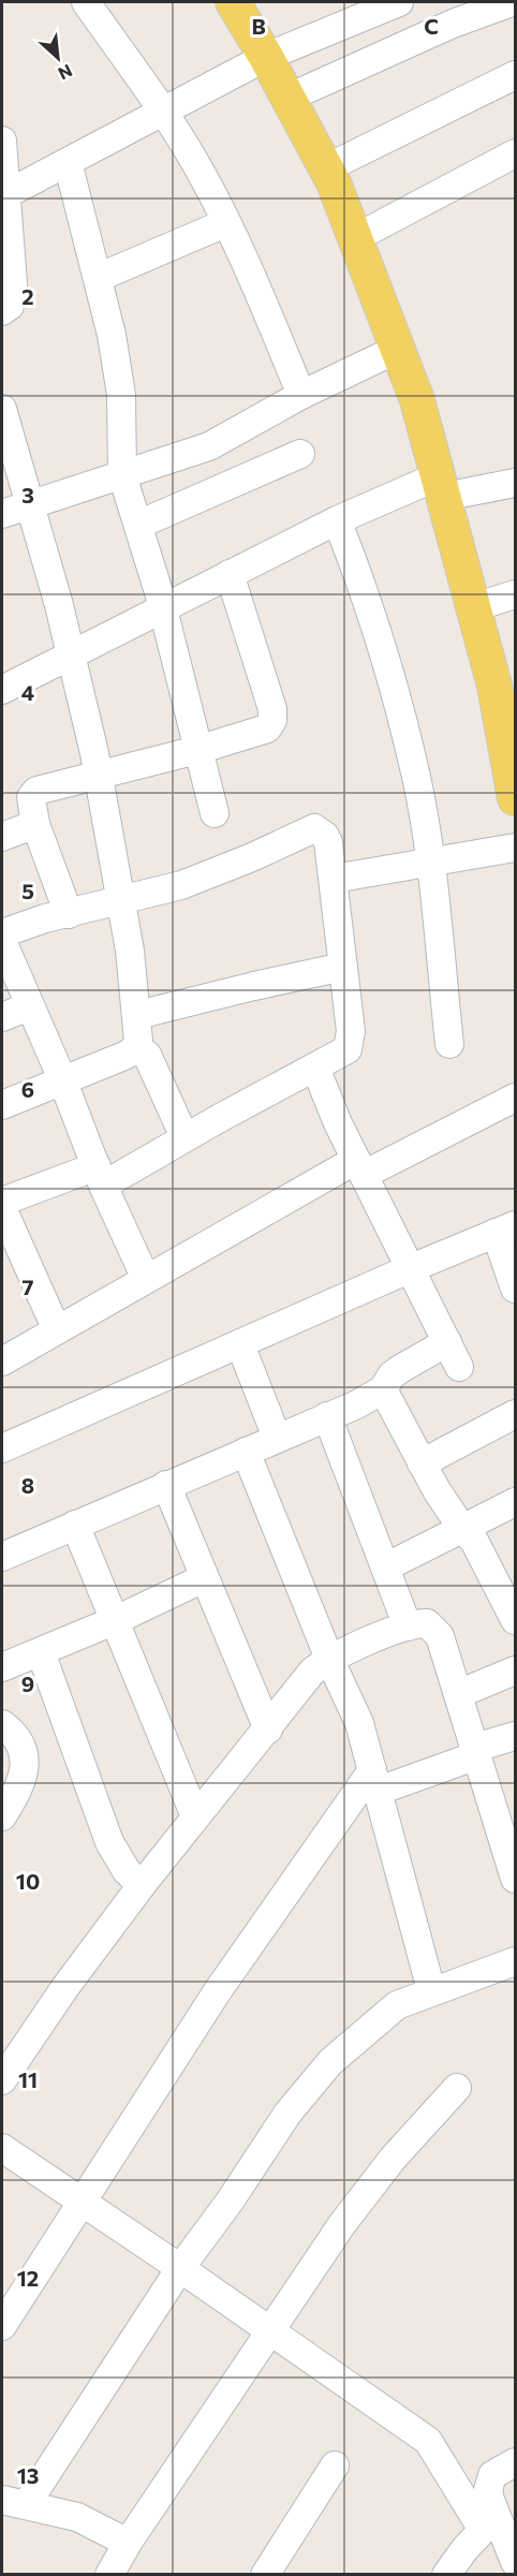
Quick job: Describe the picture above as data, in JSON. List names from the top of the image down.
{
  "north": "bottom right",
  "grid": {
    "columns": ["B", "C"],
    "rows": [
      "2",
      "3",
      "4",
      "5",
      "6",
      "7",
      "8",
      "9",
      "10",
      "11",
      "12",
      "13"
    ]
  }
}
